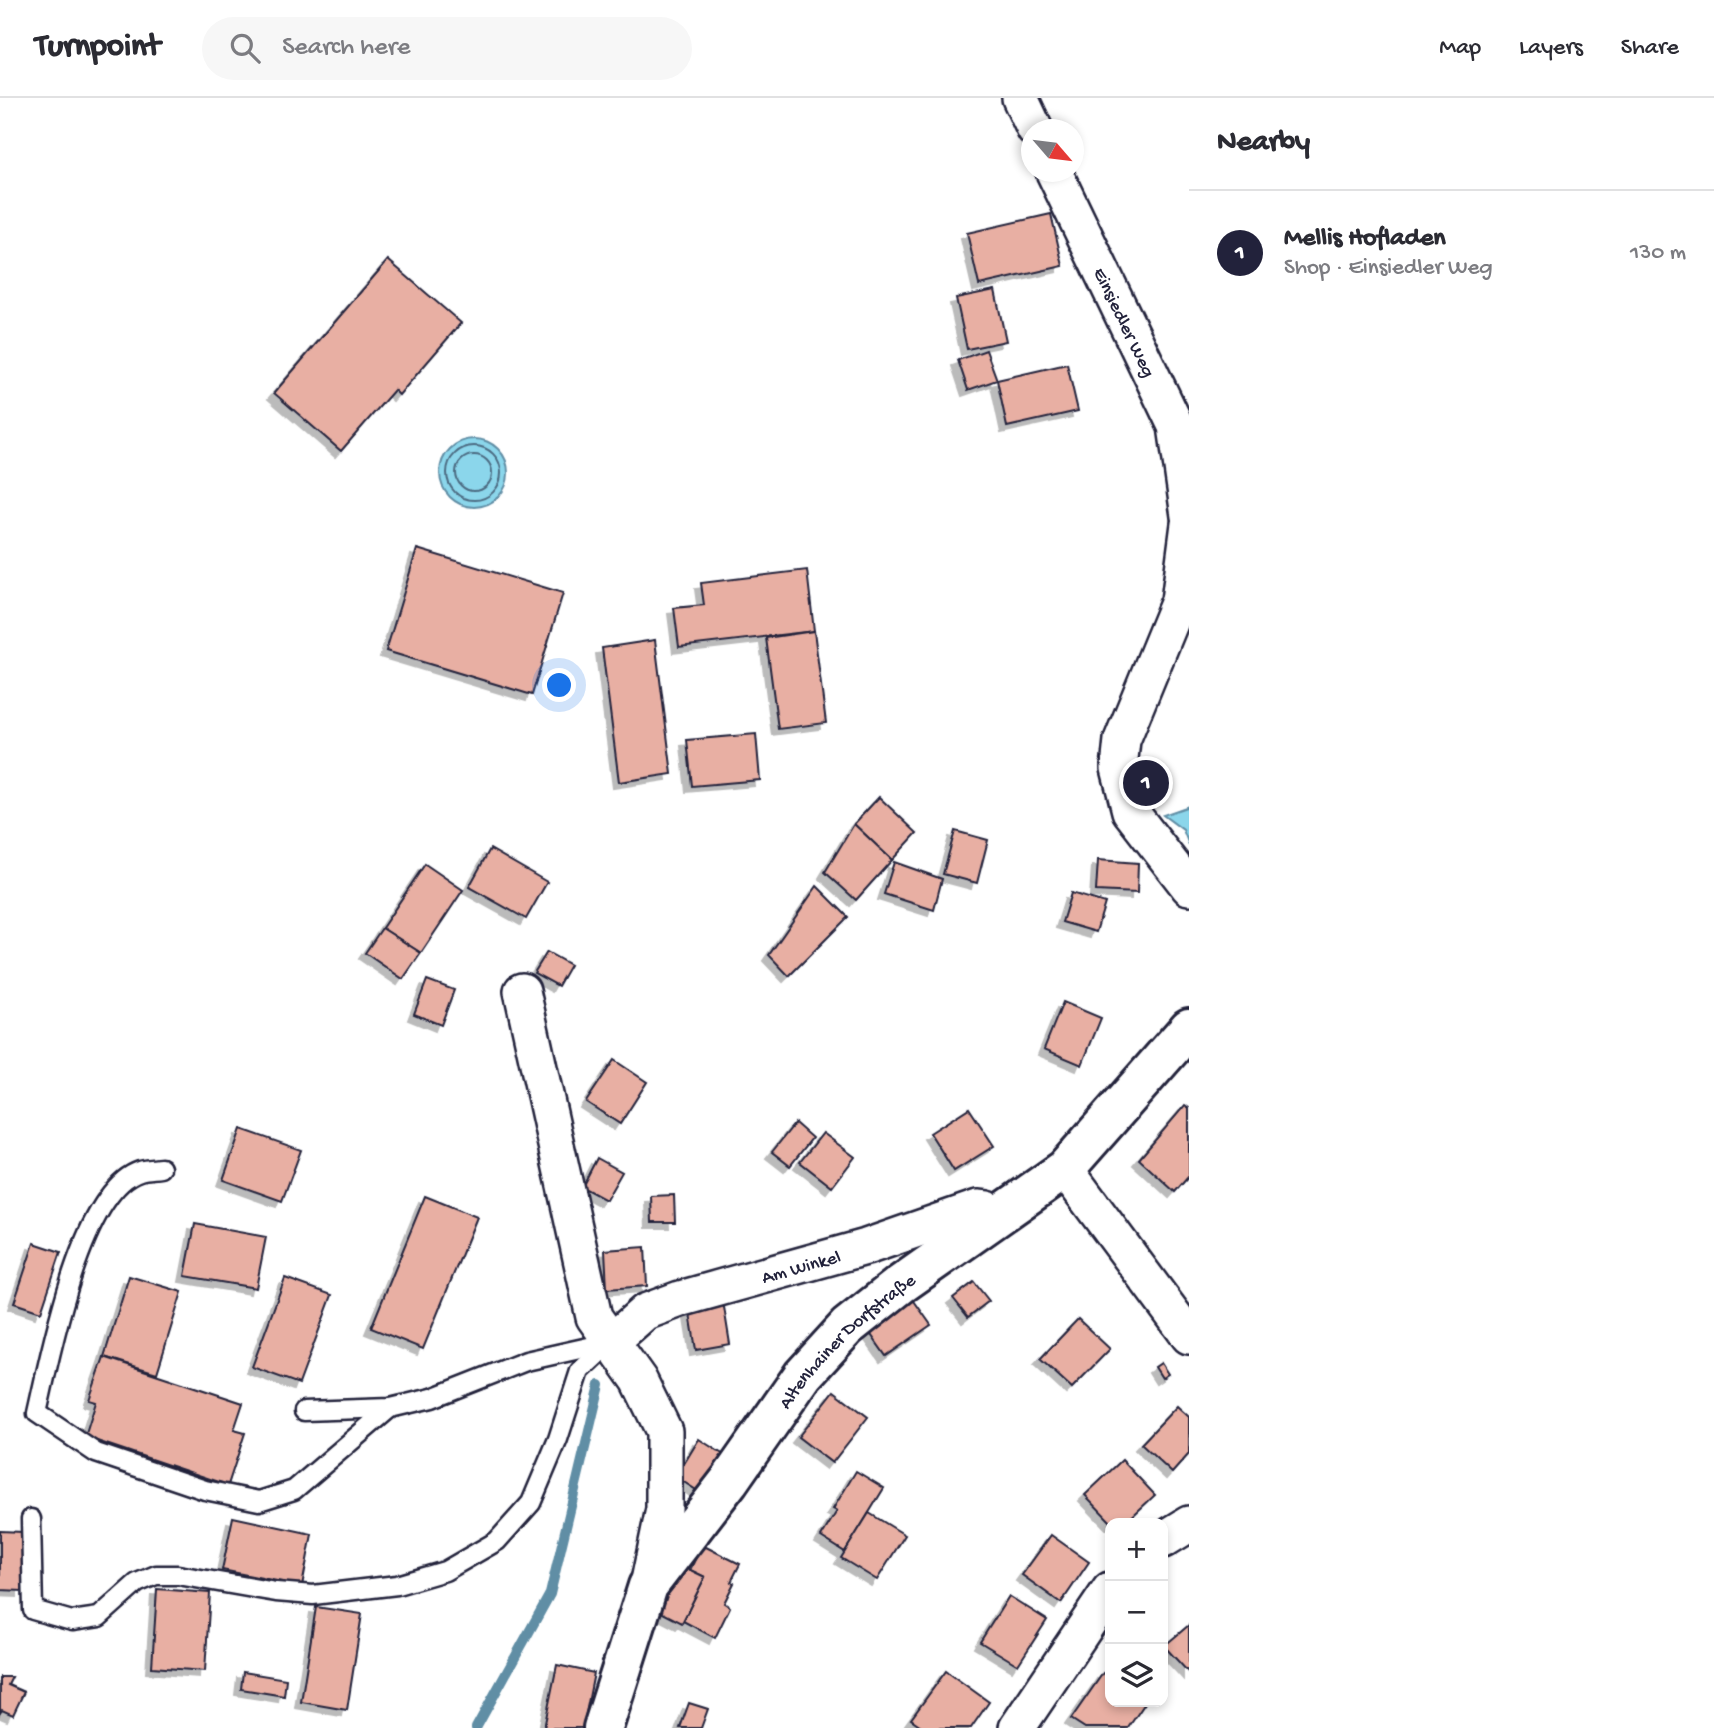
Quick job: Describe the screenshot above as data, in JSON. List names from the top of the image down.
{
  "streets": {
    "street": ["Einsiedler Weg", "Am Winkel", "Altenhainer Dorfstraße"]
  },
  "crossings": [
    ["Am Winkel", "Altenhainer Dorfstraße"]
  ],
  "north": "bottom right",
  "page": {
    "header": "Turnpoint",
    "search": "Search here",
    "nav": ["Map", "Layers", "Share"],
    "heading": "Nearby",
    "list": [
      {
        "mark": "1",
        "name": "Mellis Hofladen",
        "note": "Shop · Einsiedler Weg",
        "value": "130 m"
      }
    ],
    "pins": "1",
    "map_buttons": ["+", "−"]
  }
}
